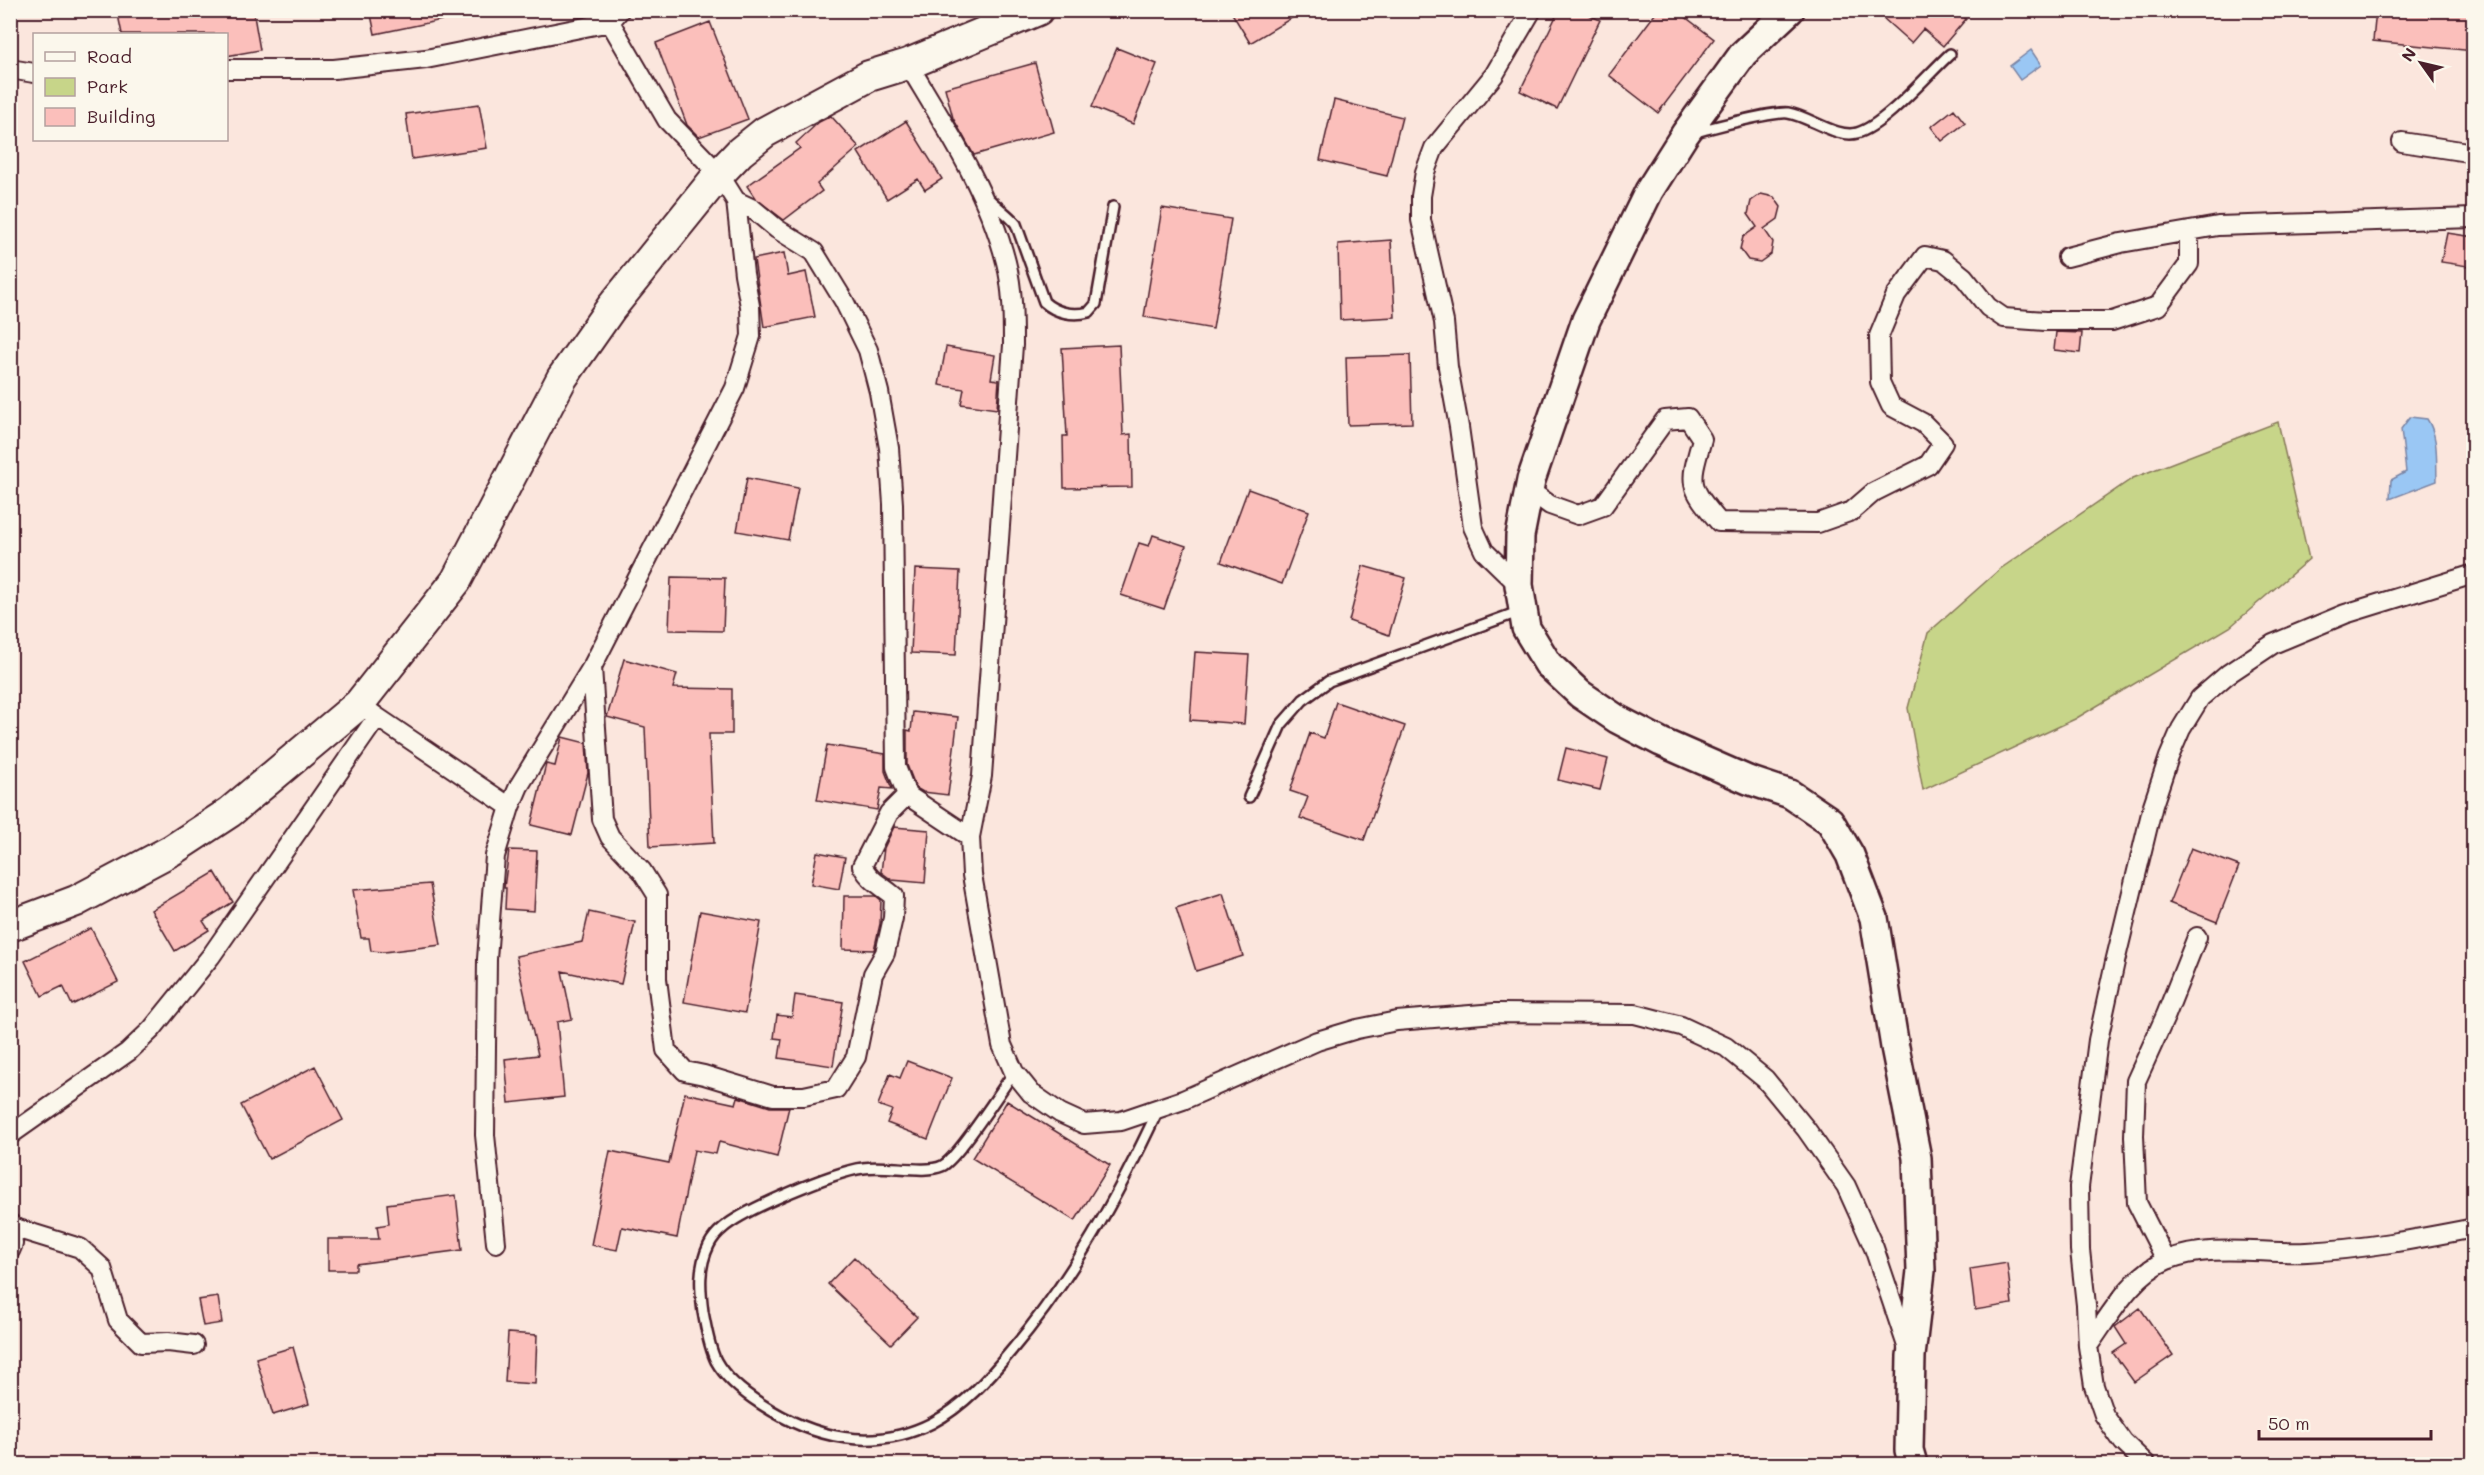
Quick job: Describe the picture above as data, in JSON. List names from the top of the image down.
{
  "legend": ["Road", "Park", "Building"],
  "scale_bar": "50 m",
  "north": "top left"
}
